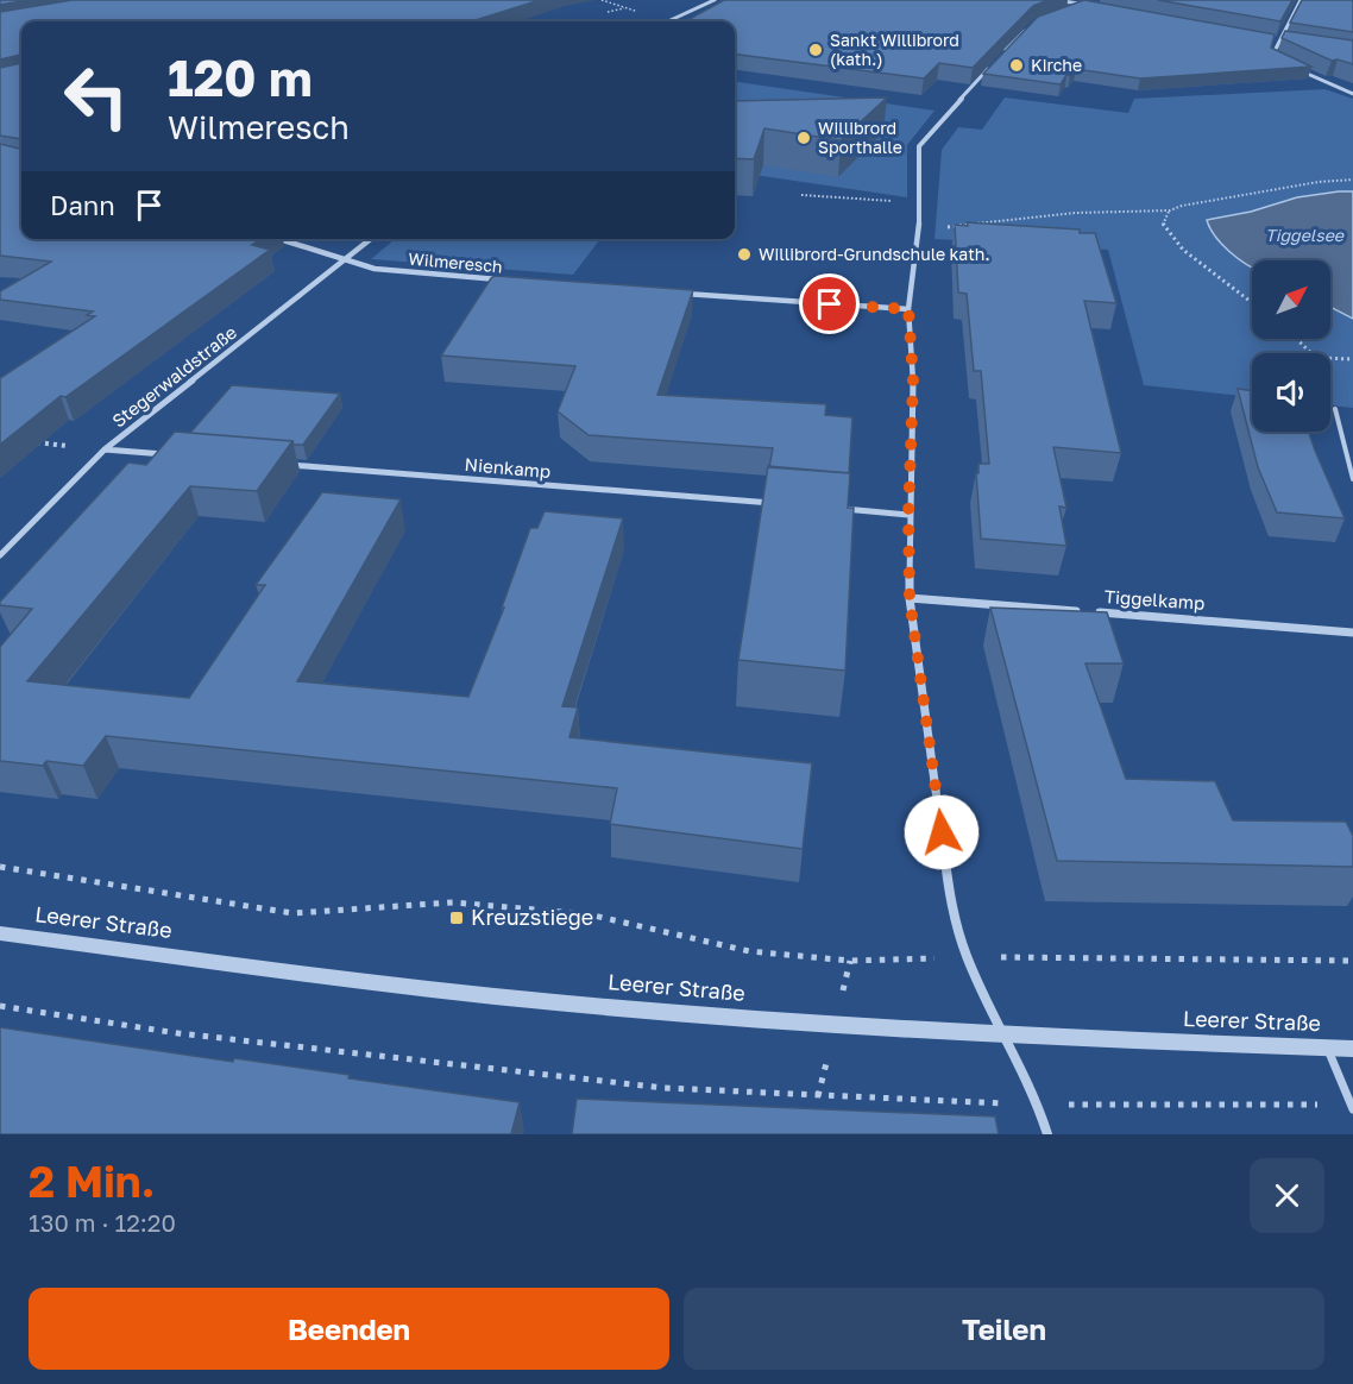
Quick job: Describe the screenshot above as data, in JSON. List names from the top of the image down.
{
  "streets": {
    "street": [
      "Wilmeresch",
      "Stegerwaldstraße",
      "Nienkamp",
      "Tiggelkamp",
      "Leerer Straße"
    ]
  },
  "crossings": [
    ["Wilmeresch", "Stegerwaldstraße"]
  ],
  "water": ["Tiggelsee"],
  "places": {
    "other": [
      "Sankt Willibrord (kath.)",
      "Kirche",
      "Willibrord Sporthalle",
      "Willibrord-Grundschule kath."
    ],
    "transit": ["Kreuzstiege"]
  },
  "north": "top right",
  "page": {
    "turn": ["120 m", "Wilmeresch"],
    "then": "Dann",
    "heading": ["2 Min.", "130 m · 12:20"],
    "buttons": ["Beenden", "Teilen"]
  }
}
